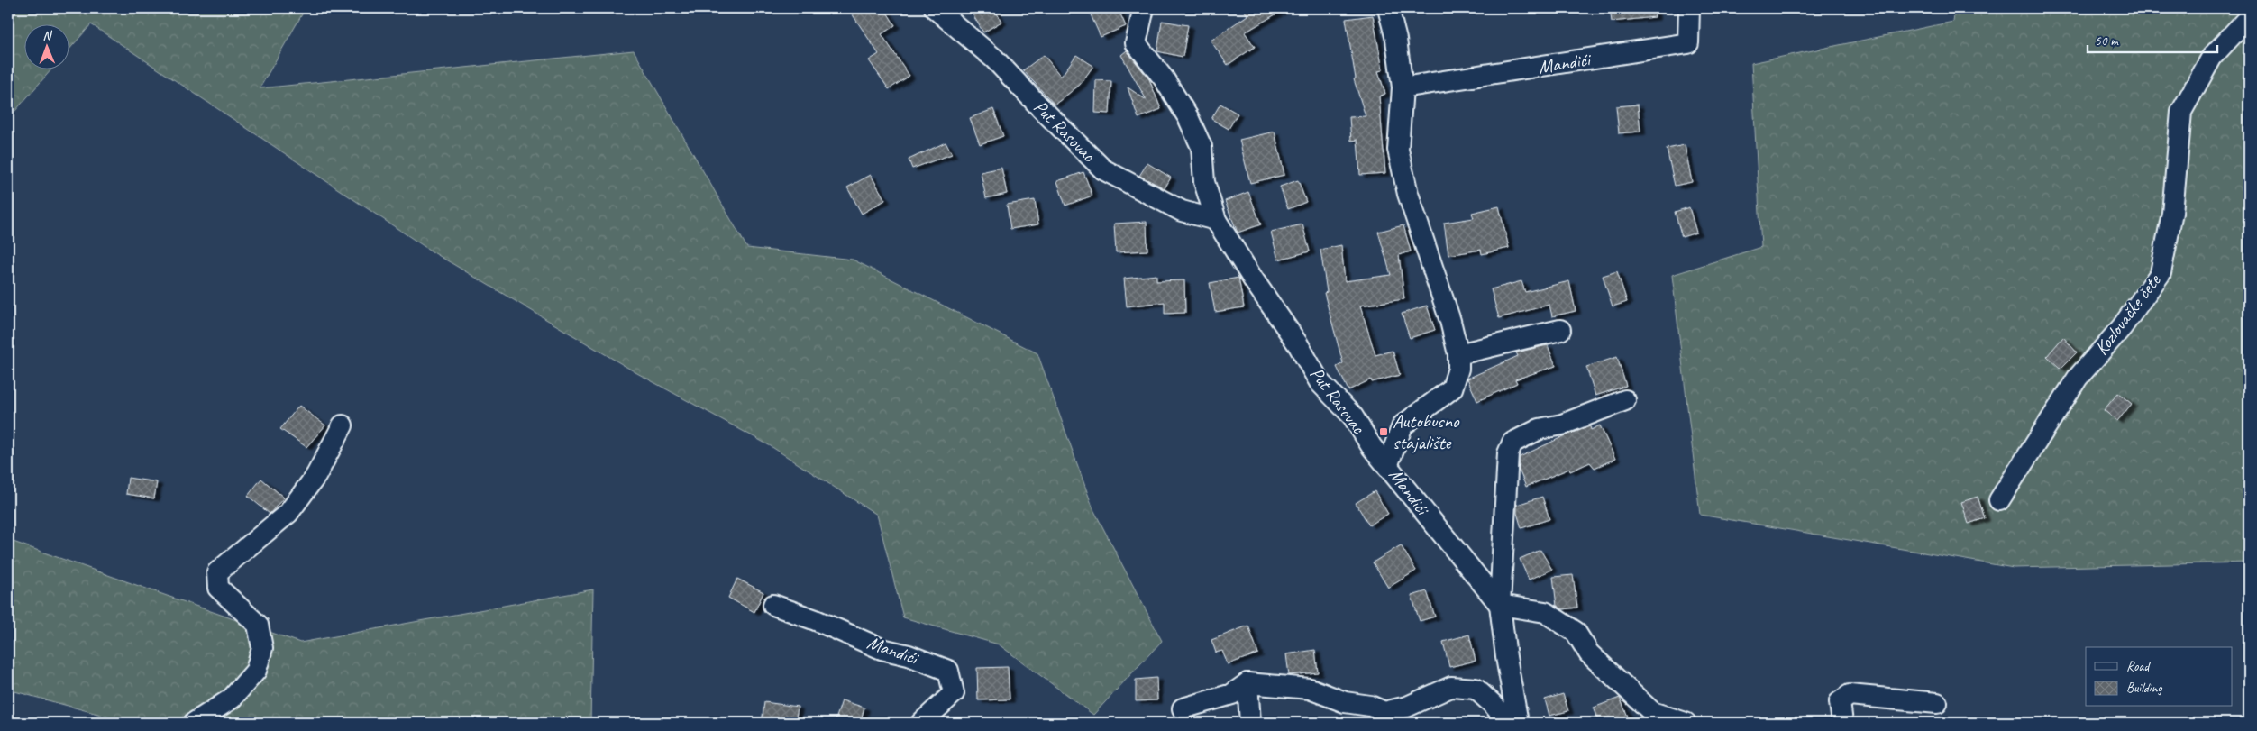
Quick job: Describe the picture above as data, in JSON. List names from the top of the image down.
{
  "streets": {
    "street": ["Mandići", "Put Rasovac", "Kozlovačke čete"]
  },
  "crossings": [
    ["Mandići", "Put Rasovac"]
  ],
  "places": {
    "transit": ["Autobusno stajalište"]
  },
  "legend": ["Road", "Building"],
  "scale_bar": "50 m",
  "north": "top"
}
